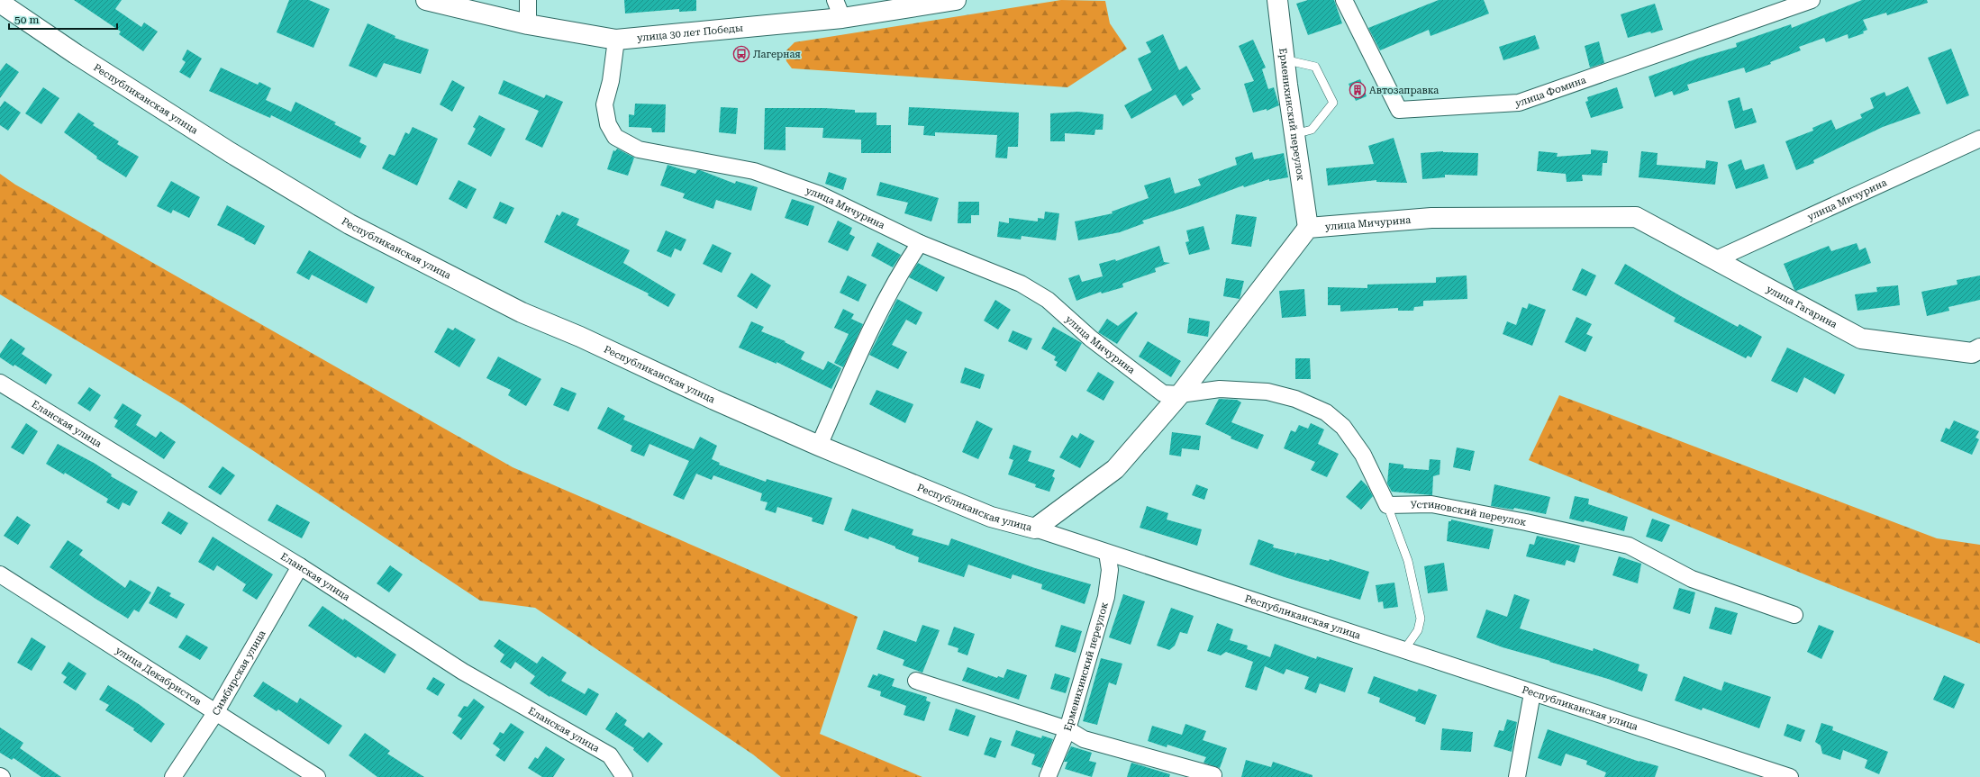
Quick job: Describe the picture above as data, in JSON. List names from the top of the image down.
{
  "streets": {
    "street": [
      "улица 30 лет Победы",
      "улица Фомина",
      "Республиканская улица",
      "Ерменихинский переулок",
      "улица Мичурина",
      "улица Гагарина",
      "Еланская улица",
      "Устиновский переулок",
      "Симбирская улица",
      "улица Декабристов"
    ]
  },
  "crossings": [
    ["улица 30 лет Победы", "улица Мичурина"],
    ["Республиканская улица", "Ерменихинский переулок"],
    ["Ерменихинский переулок", "улица Мичурина"],
    ["улица Мичурина", "улица Гагарина"],
    ["Еланская улица", "Симбирская улица"],
    ["Симбирская улица", "улица Декабристов"]
  ],
  "places": {
    "bus stop": ["Лагерная"],
    "building": ["Автозаправка"]
  },
  "scale_bar": "50 m"
}
